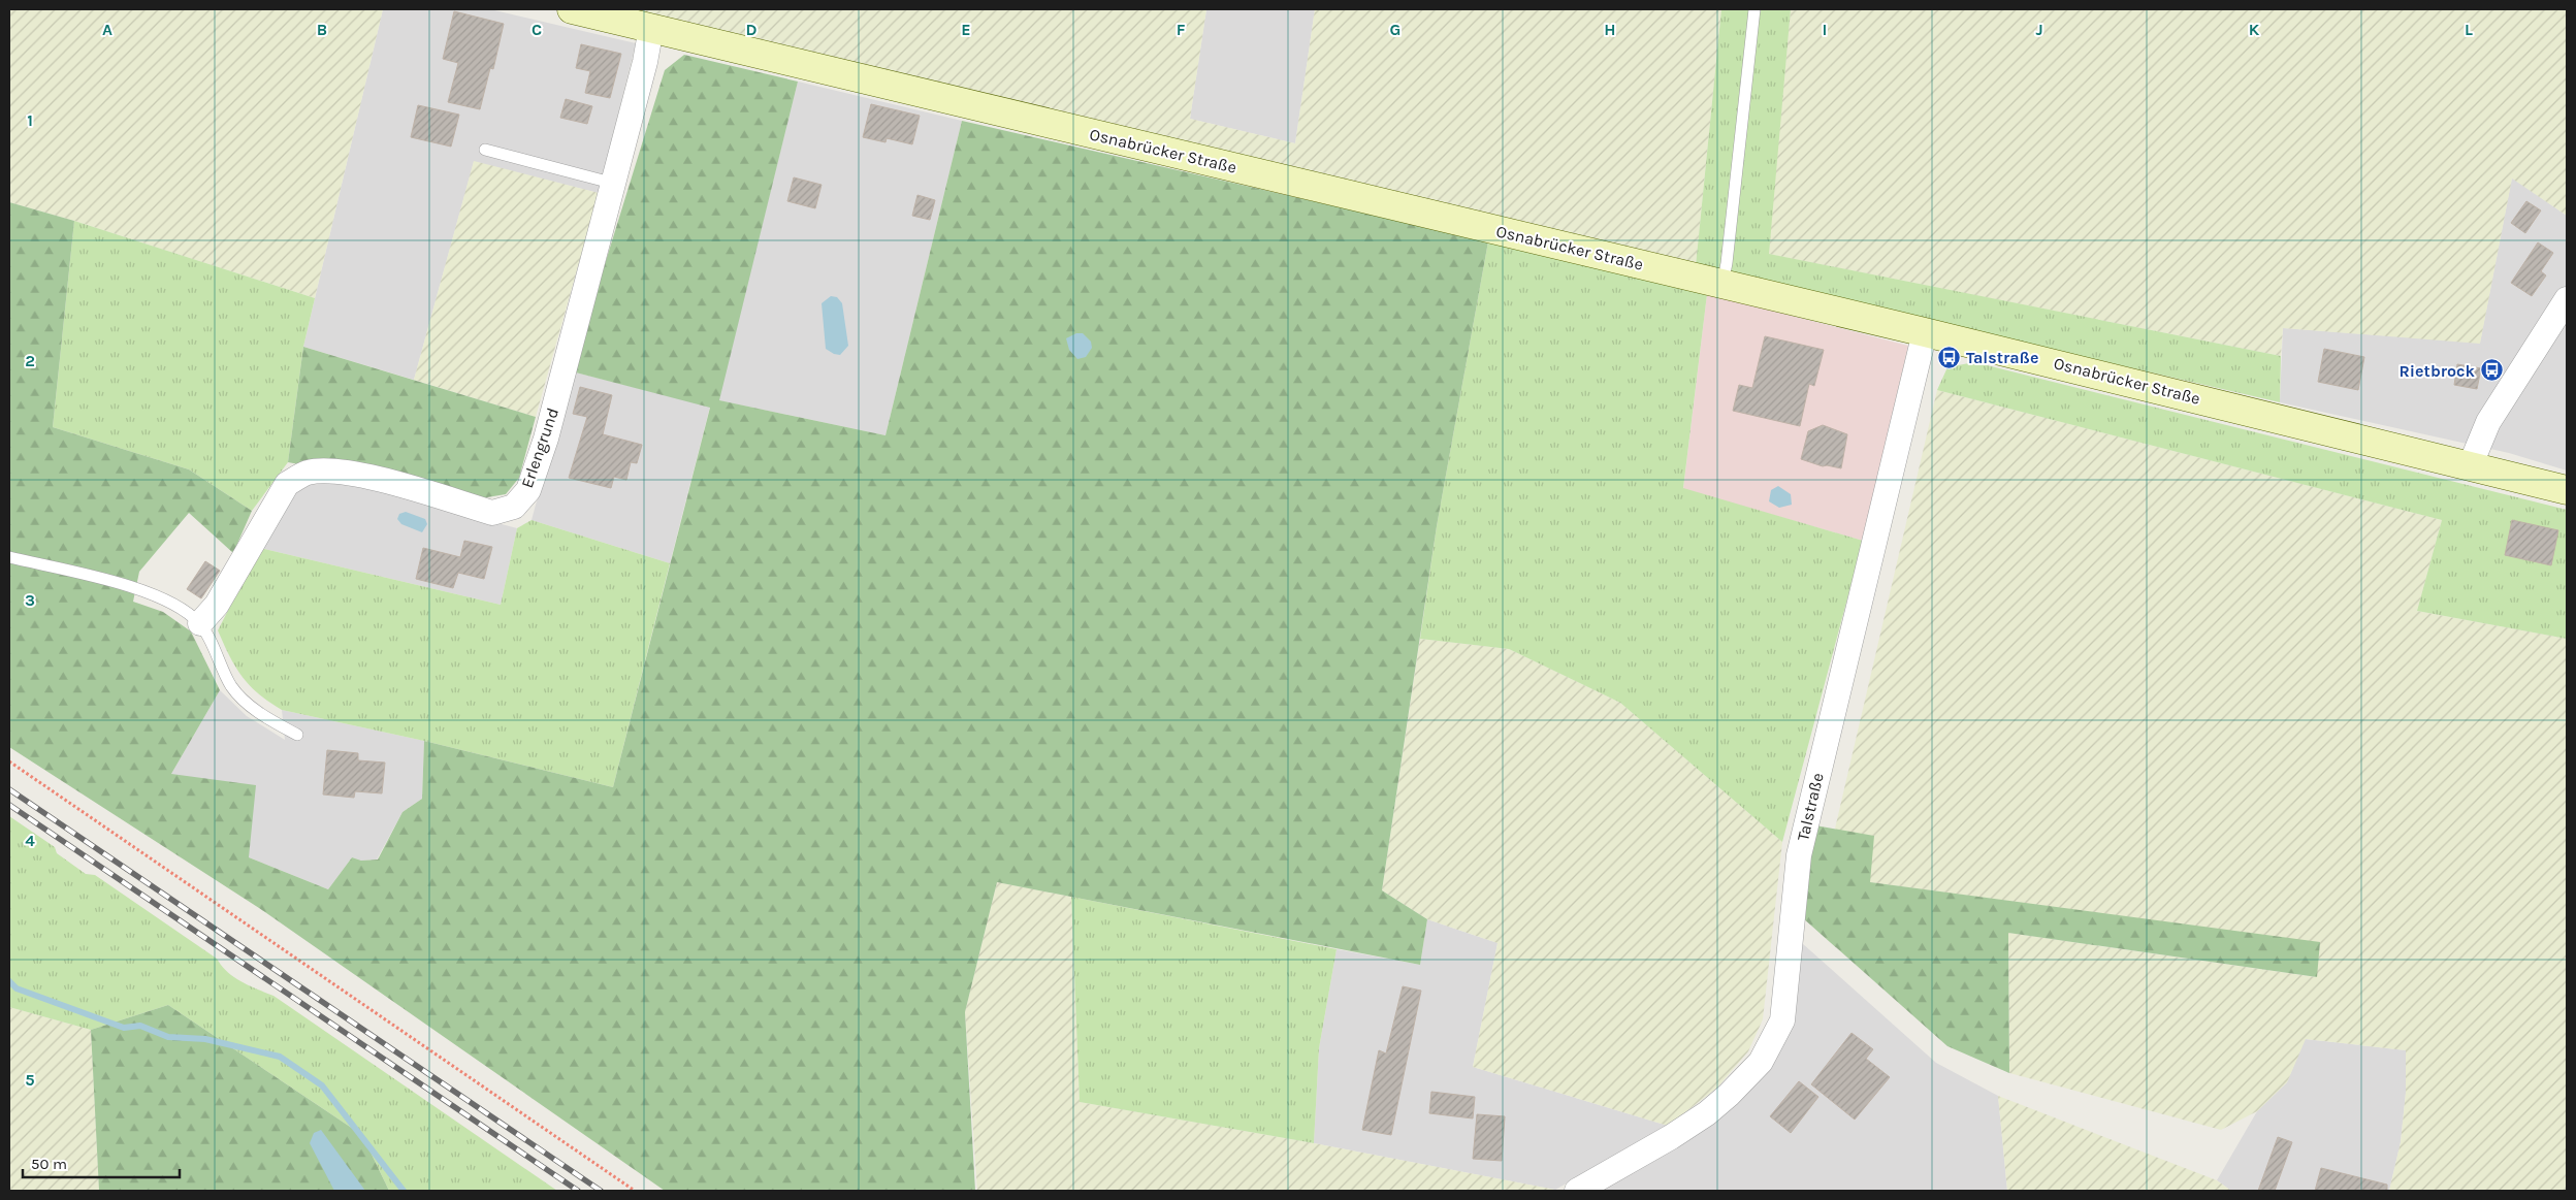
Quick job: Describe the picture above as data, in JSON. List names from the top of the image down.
{
  "streets": {
    "main road": ["Osnabrücker Straße"],
    "street": ["Erlengrund", "Talstraße"]
  },
  "crossings": [
    ["Osnabrücker Straße", "Erlengrund"],
    ["Osnabrücker Straße", "Talstraße"]
  ],
  "places": {
    "bus stop": ["Talstraße", "Rietbrock"]
  },
  "scale_bar": "50 m",
  "grid": {
    "columns": [
      "A",
      "B",
      "C",
      "D",
      "E",
      "F",
      "G",
      "H",
      "I",
      "J",
      "K",
      "L"
    ],
    "rows": [
      "1",
      "2",
      "3",
      "4",
      "5"
    ]
  }
}
